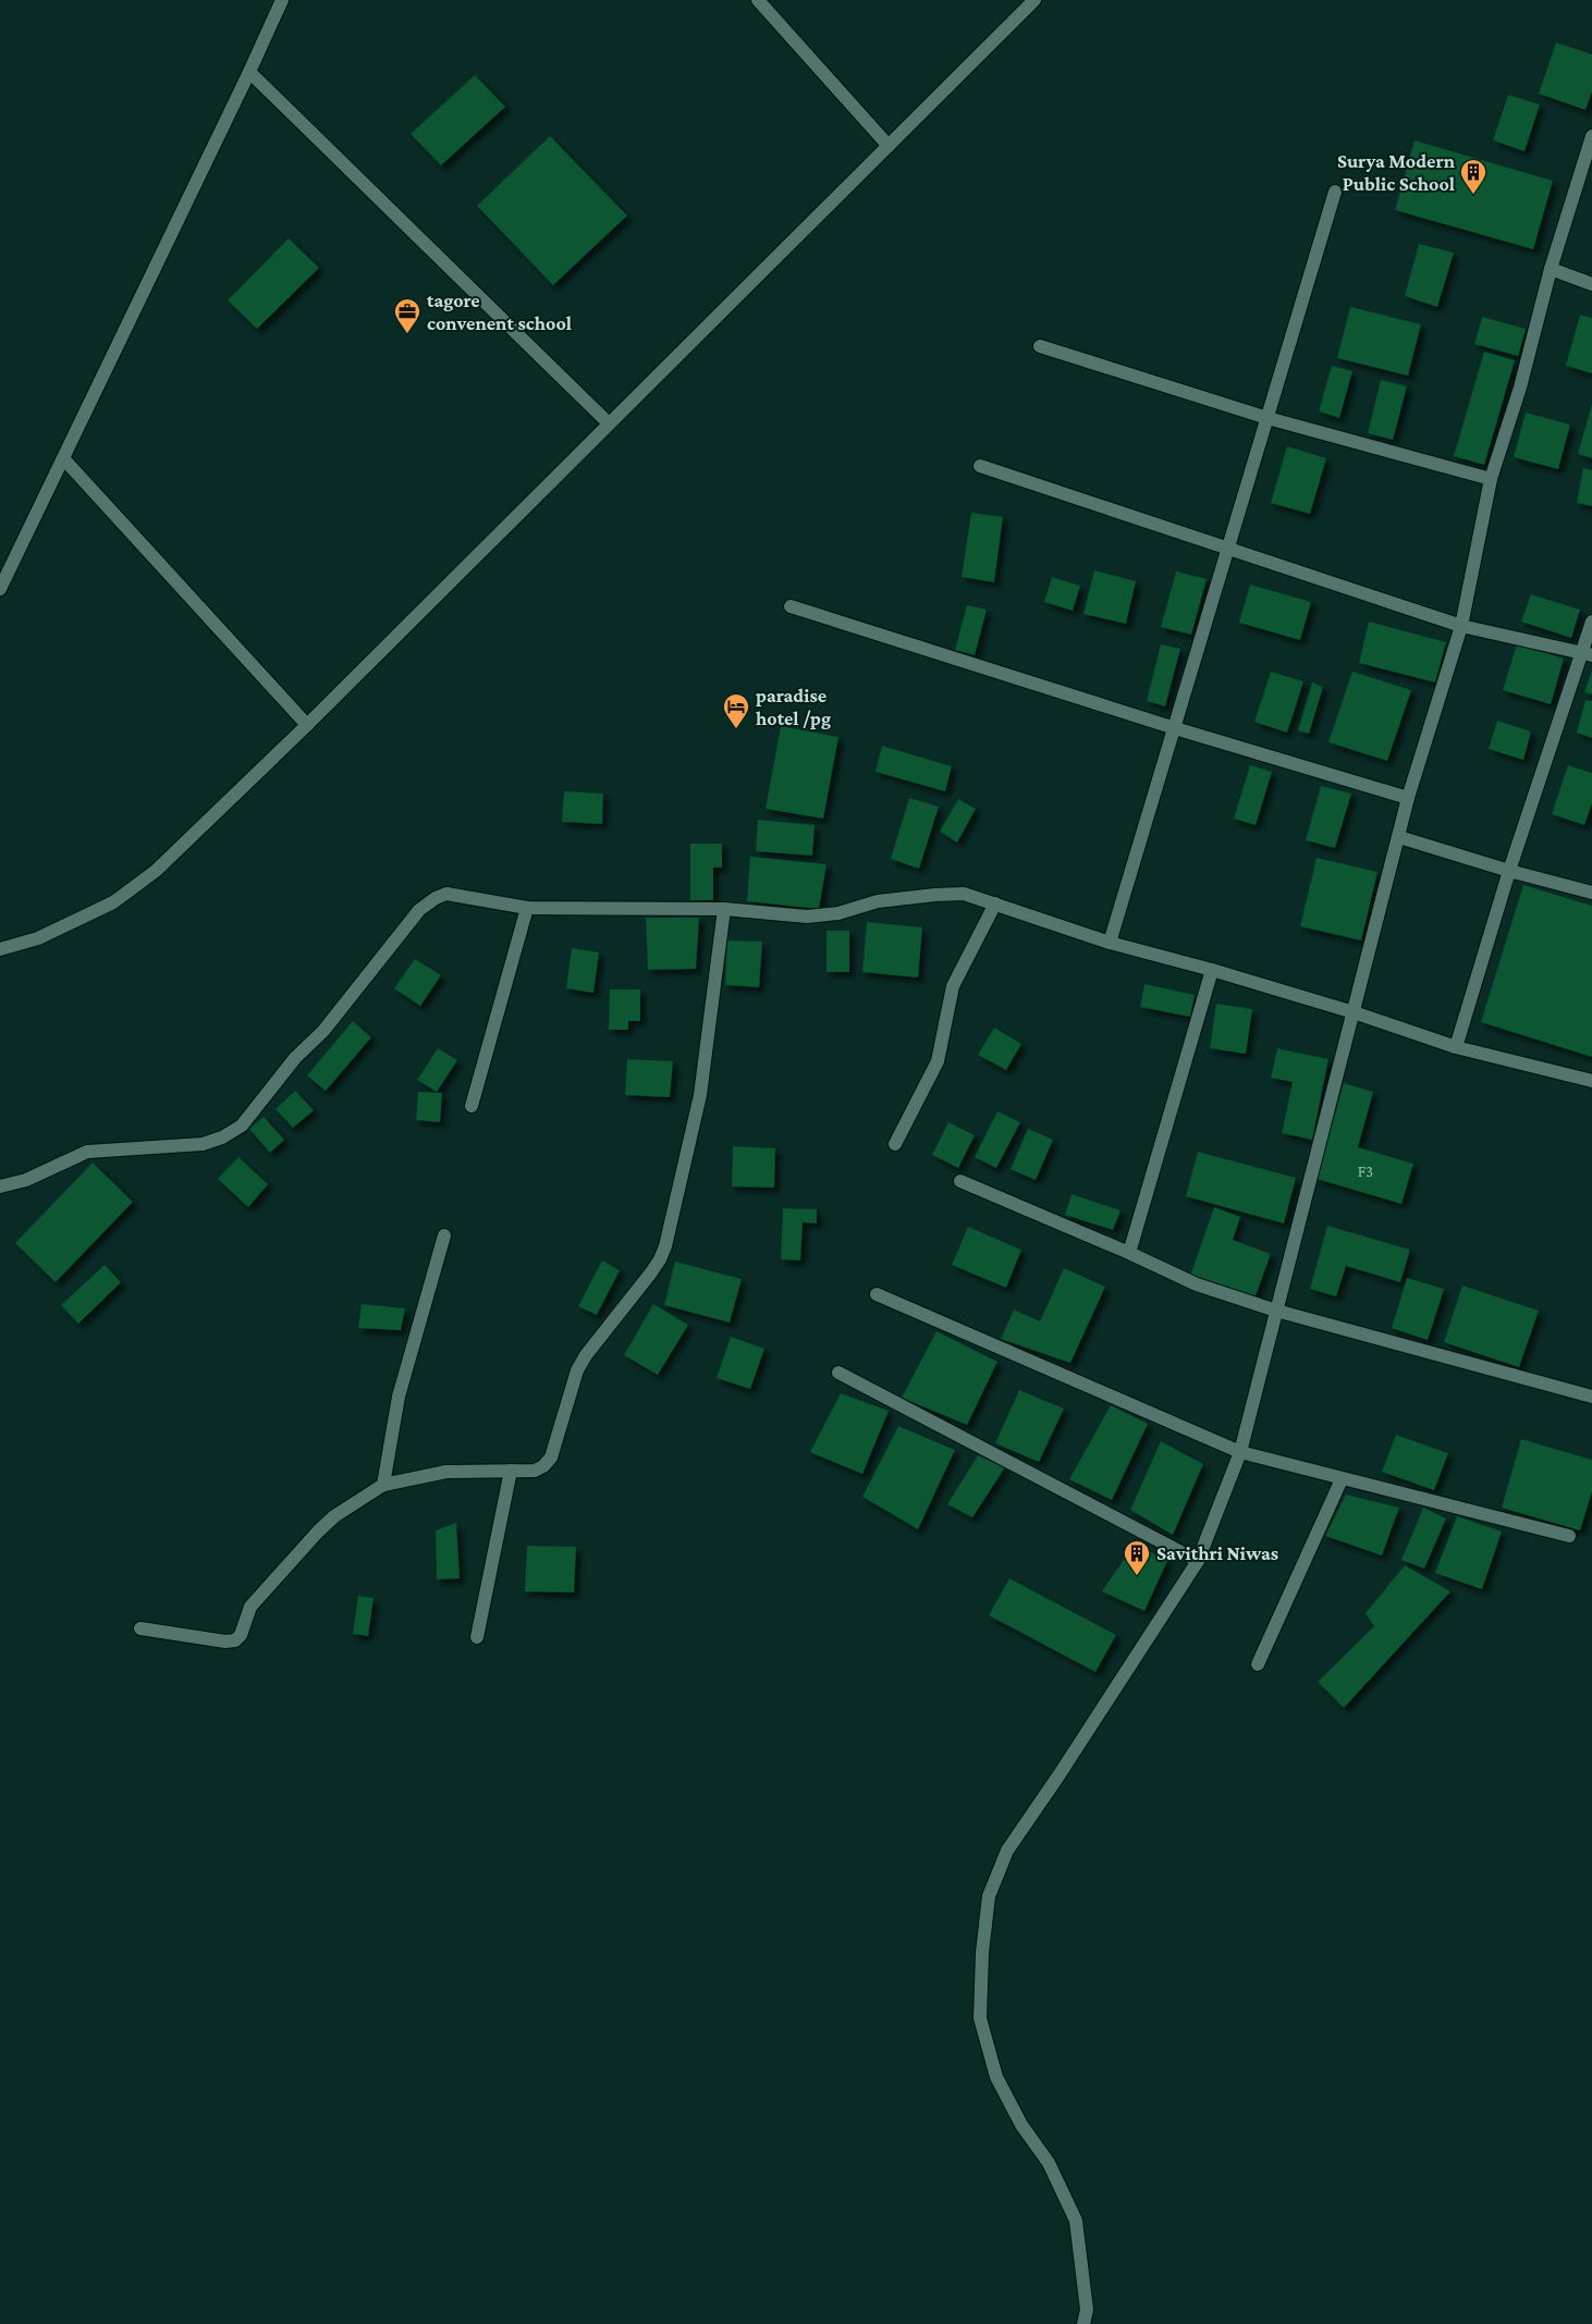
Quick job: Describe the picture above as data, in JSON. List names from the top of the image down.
{
  "places": {
    "building": ["Surya Modern Public School", "Savithri Niwas"],
    "office": ["tagore convenent school"],
    "hotel": ["paradise hotel /pg"]
  },
  "house_numbers": ["F3"]
}
